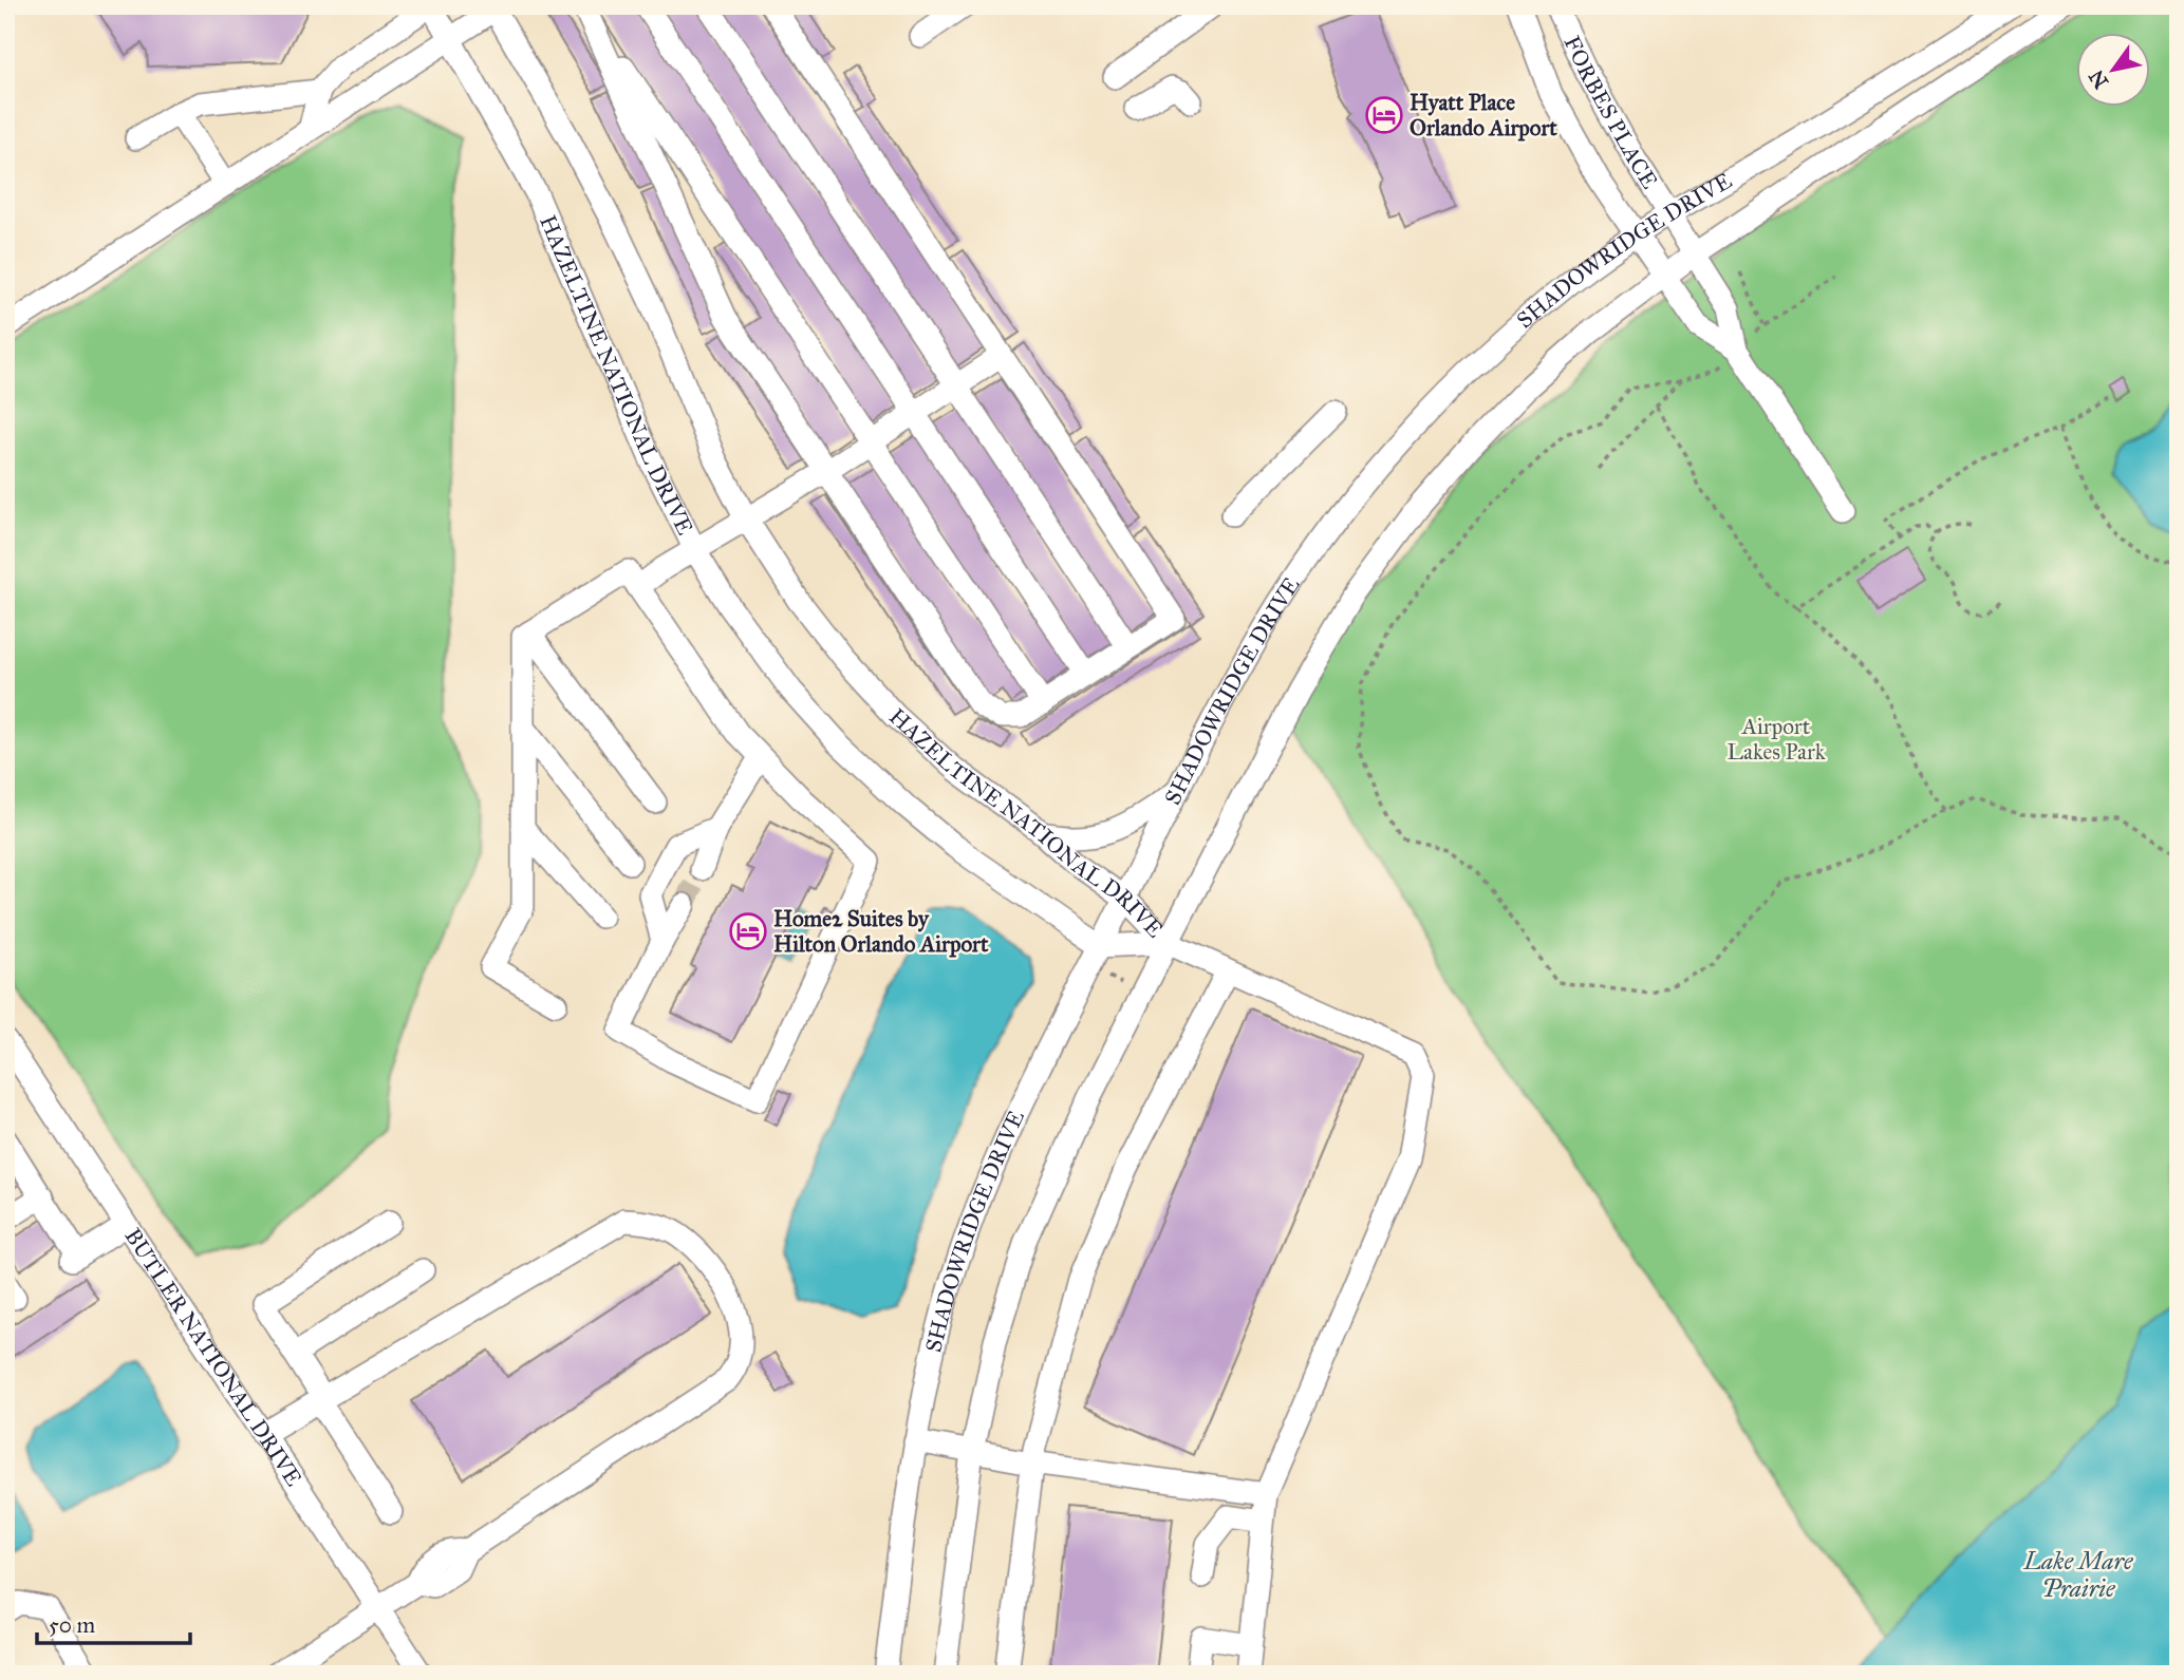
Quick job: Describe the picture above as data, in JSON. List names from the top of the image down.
{
  "streets": {
    "street": [
      "FORBES PLACE",
      "SHADOWRIDGE DRIVE",
      "HAZELTINE NATIONAL DRIVE",
      "BUTLER NATIONAL DRIVE"
    ]
  },
  "crossings": [
    ["FORBES PLACE", "SHADOWRIDGE DRIVE"],
    ["SHADOWRIDGE DRIVE", "HAZELTINE NATIONAL DRIVE"]
  ],
  "water": ["Lake Mare Prairie"],
  "parks": ["Airport Lakes Park"],
  "places": {
    "hotel": ["Hyatt Place Orlando Airport", "Home2 Suites by Hilton Orlando Airport"]
  },
  "scale_bar": "50 m",
  "north": "bottom left"
}
